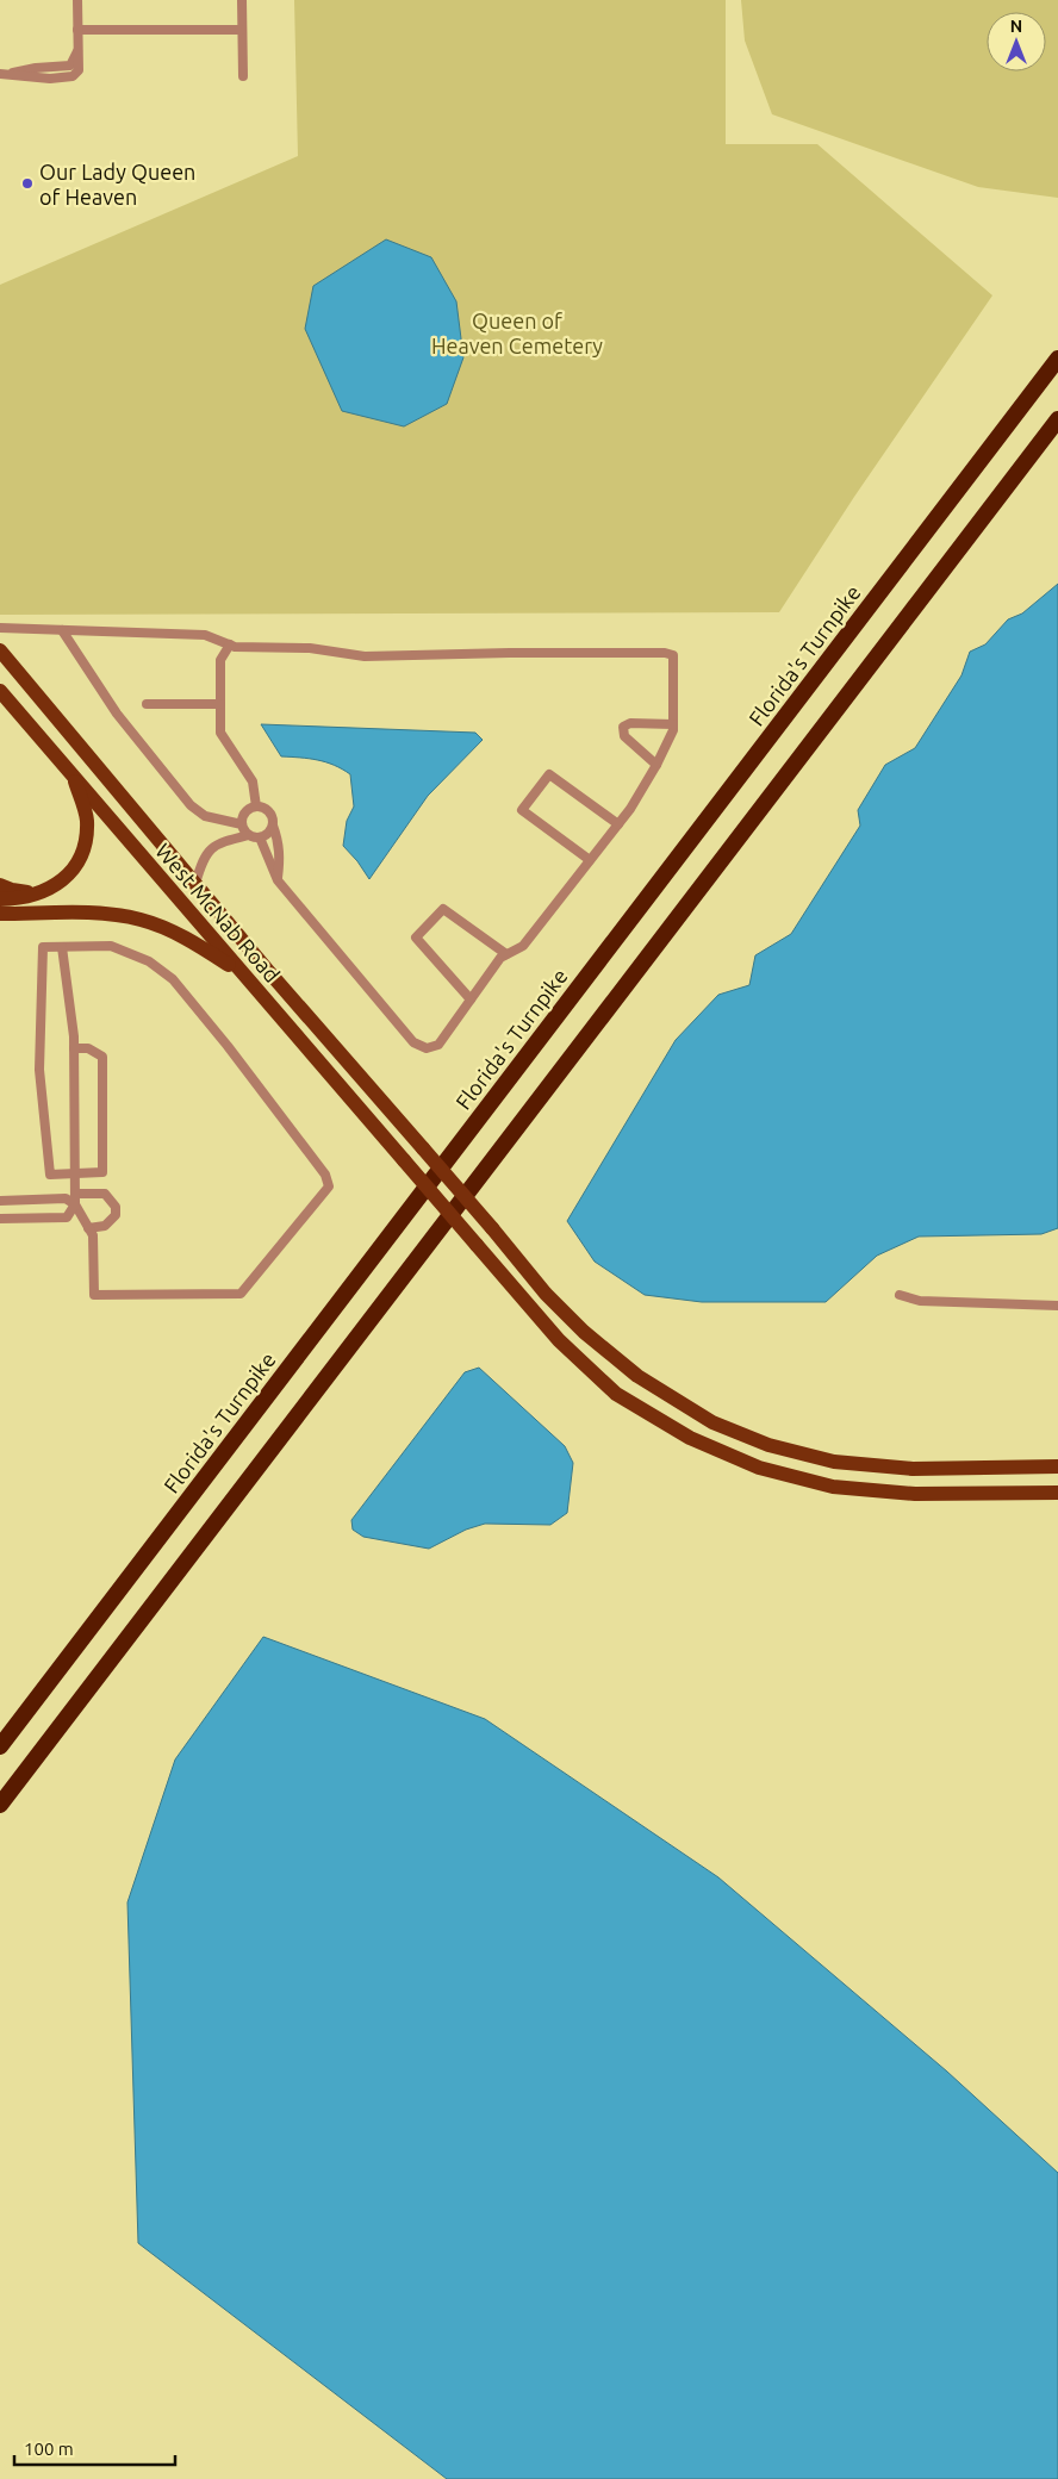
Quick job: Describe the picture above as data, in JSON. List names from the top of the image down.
{
  "streets": {
    "highway": ["Florida's Turnpike"],
    "main road": ["West McNab Road"]
  },
  "parks": ["Queen of Heaven Cemetery"],
  "places": ["Our Lady Queen of Heaven"],
  "scale_bar": "100 m",
  "north": "top"
}
